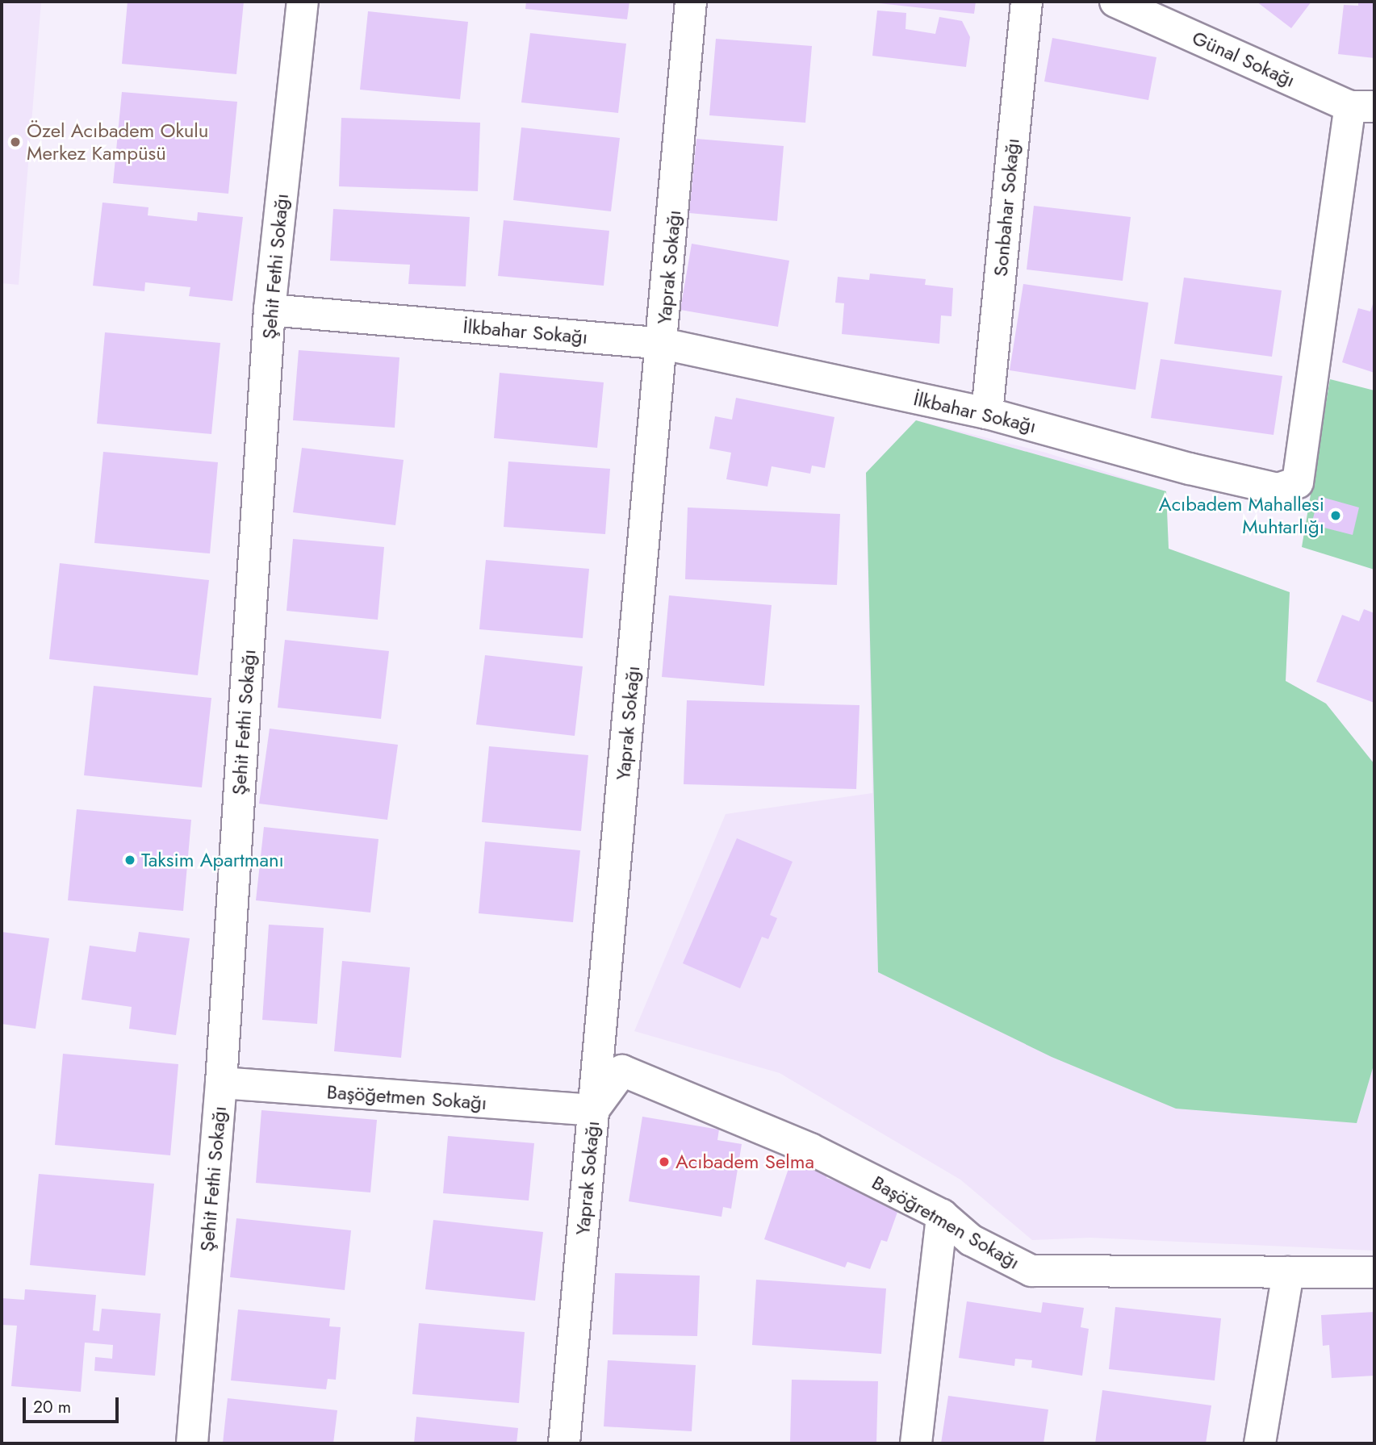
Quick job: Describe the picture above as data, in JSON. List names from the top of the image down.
{
  "streets": {
    "street": [
      "Günal Sokağı",
      "Sonbahar Sokağı",
      "Şehit Fethi Sokağı",
      "Yaprak Sokağı",
      "İlkbahar Sokağı",
      "Başöğetmen Sokağı",
      "Başöğretmen Sokağı"
    ]
  },
  "crossings": [
    ["Günal Sokağı", "İlkbahar Sokağı"],
    ["Sonbahar Sokağı", "İlkbahar Sokağı"],
    ["Şehit Fethi Sokağı", "İlkbahar Sokağı"],
    ["Şehit Fethi Sokağı", "Başöğetmen Sokağı"],
    ["Yaprak Sokağı", "İlkbahar Sokağı"],
    ["Yaprak Sokağı", "Başöğetmen Sokağı"],
    ["Yaprak Sokağı", "Başöğretmen Sokağı"],
    ["Başöğetmen Sokağı", "Başöğretmen Sokağı"]
  ],
  "places": [
    "Özel Acıbadem Okulu Merkez Kampüsü",
    "Acıbadem Mahallesi Muhtarlığı",
    "Taksim Apartmanı",
    "Acıbadem Selma"
  ],
  "scale_bar": "20 m"
}
